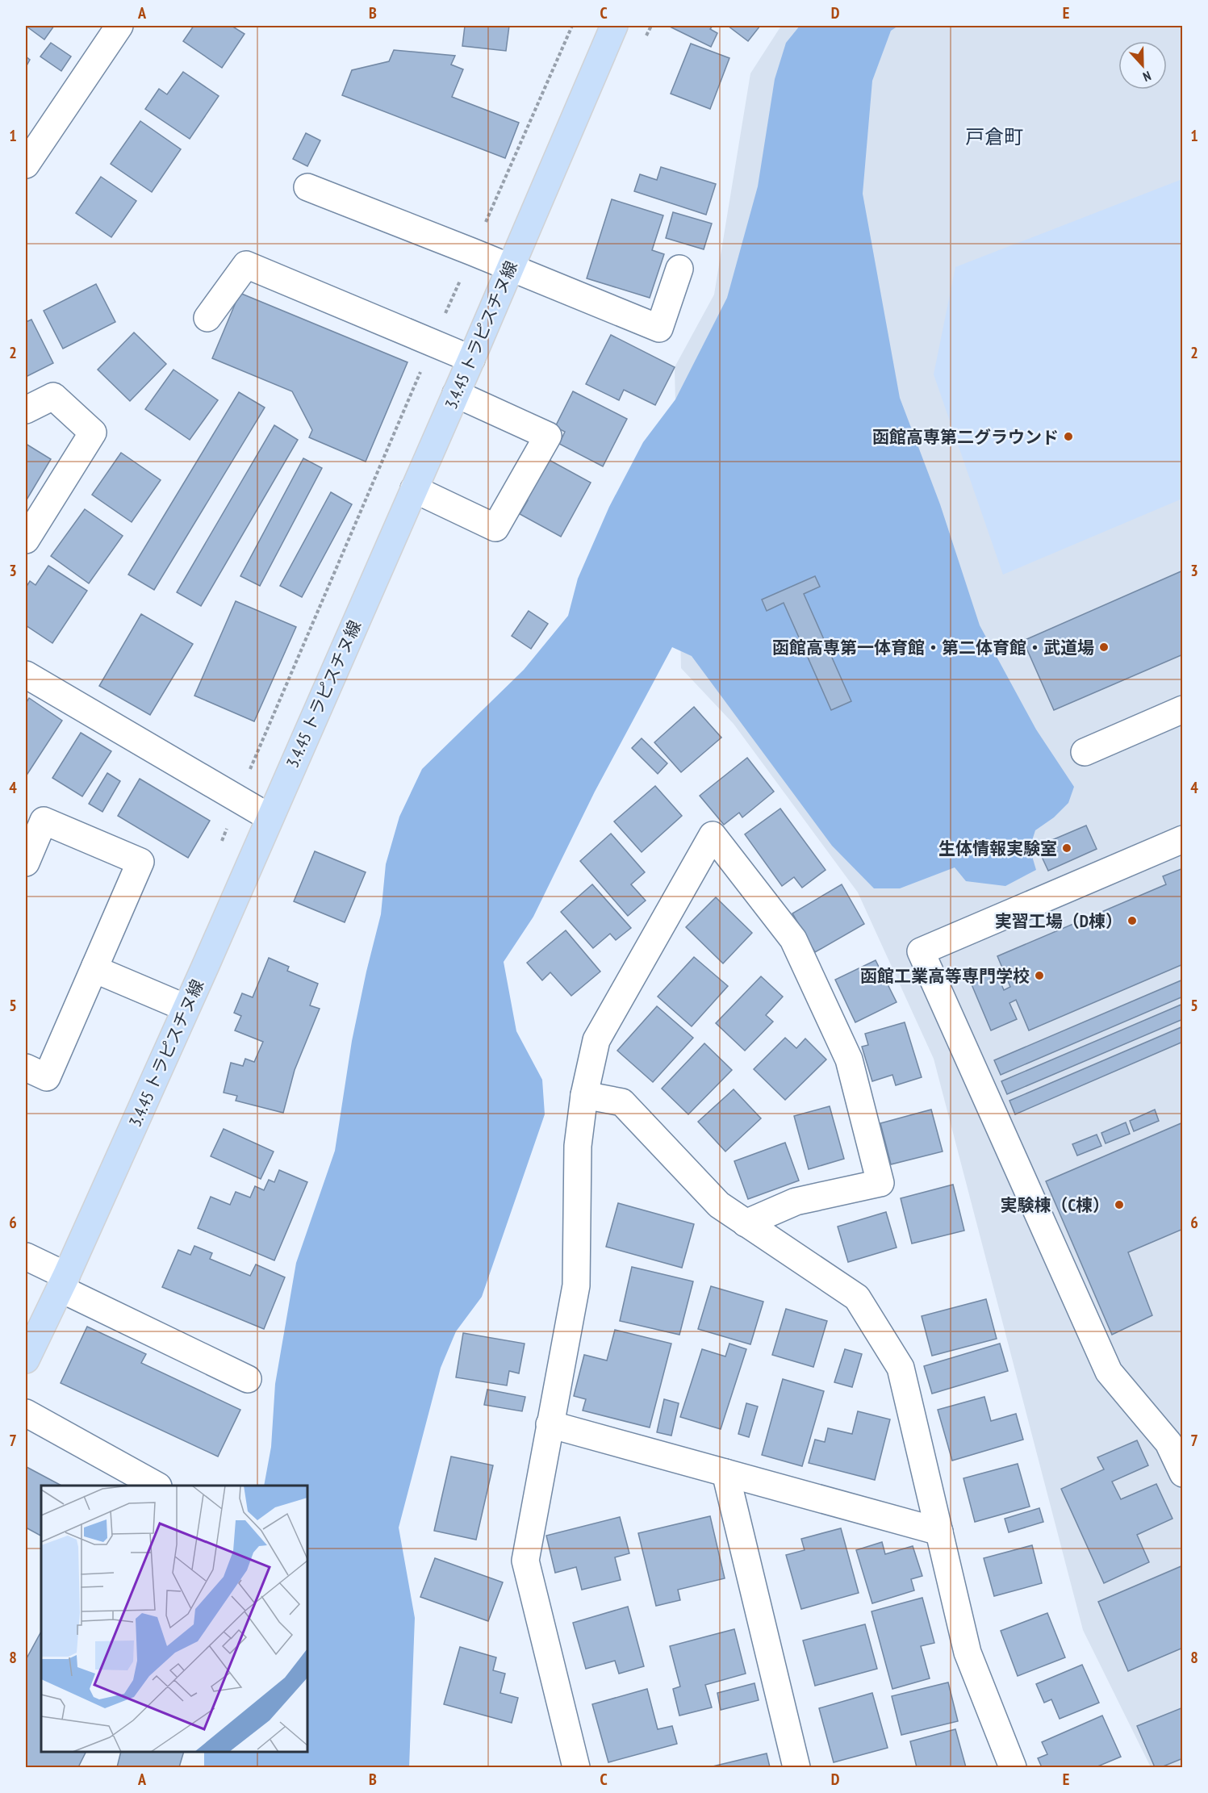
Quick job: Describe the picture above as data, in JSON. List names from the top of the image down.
{
  "streets": {
    "main road": ["3.4.45 トラピスチヌ線"]
  },
  "districts": ["戸倉町"],
  "places": [
    "函館高専第二グラウンド",
    "函館高専第一体育館・第二体育館・武道場",
    "生体情報実験室",
    "実習工場（D棟）",
    "函館工業高等専門学校",
    "実験棟（C棟）"
  ],
  "north": "bottom",
  "grid": {
    "columns": [
      "A",
      "B",
      "C",
      "D",
      "E"
    ],
    "rows": [
      "1",
      "2",
      "3",
      "4",
      "5",
      "6",
      "7",
      "8"
    ]
  }
}
